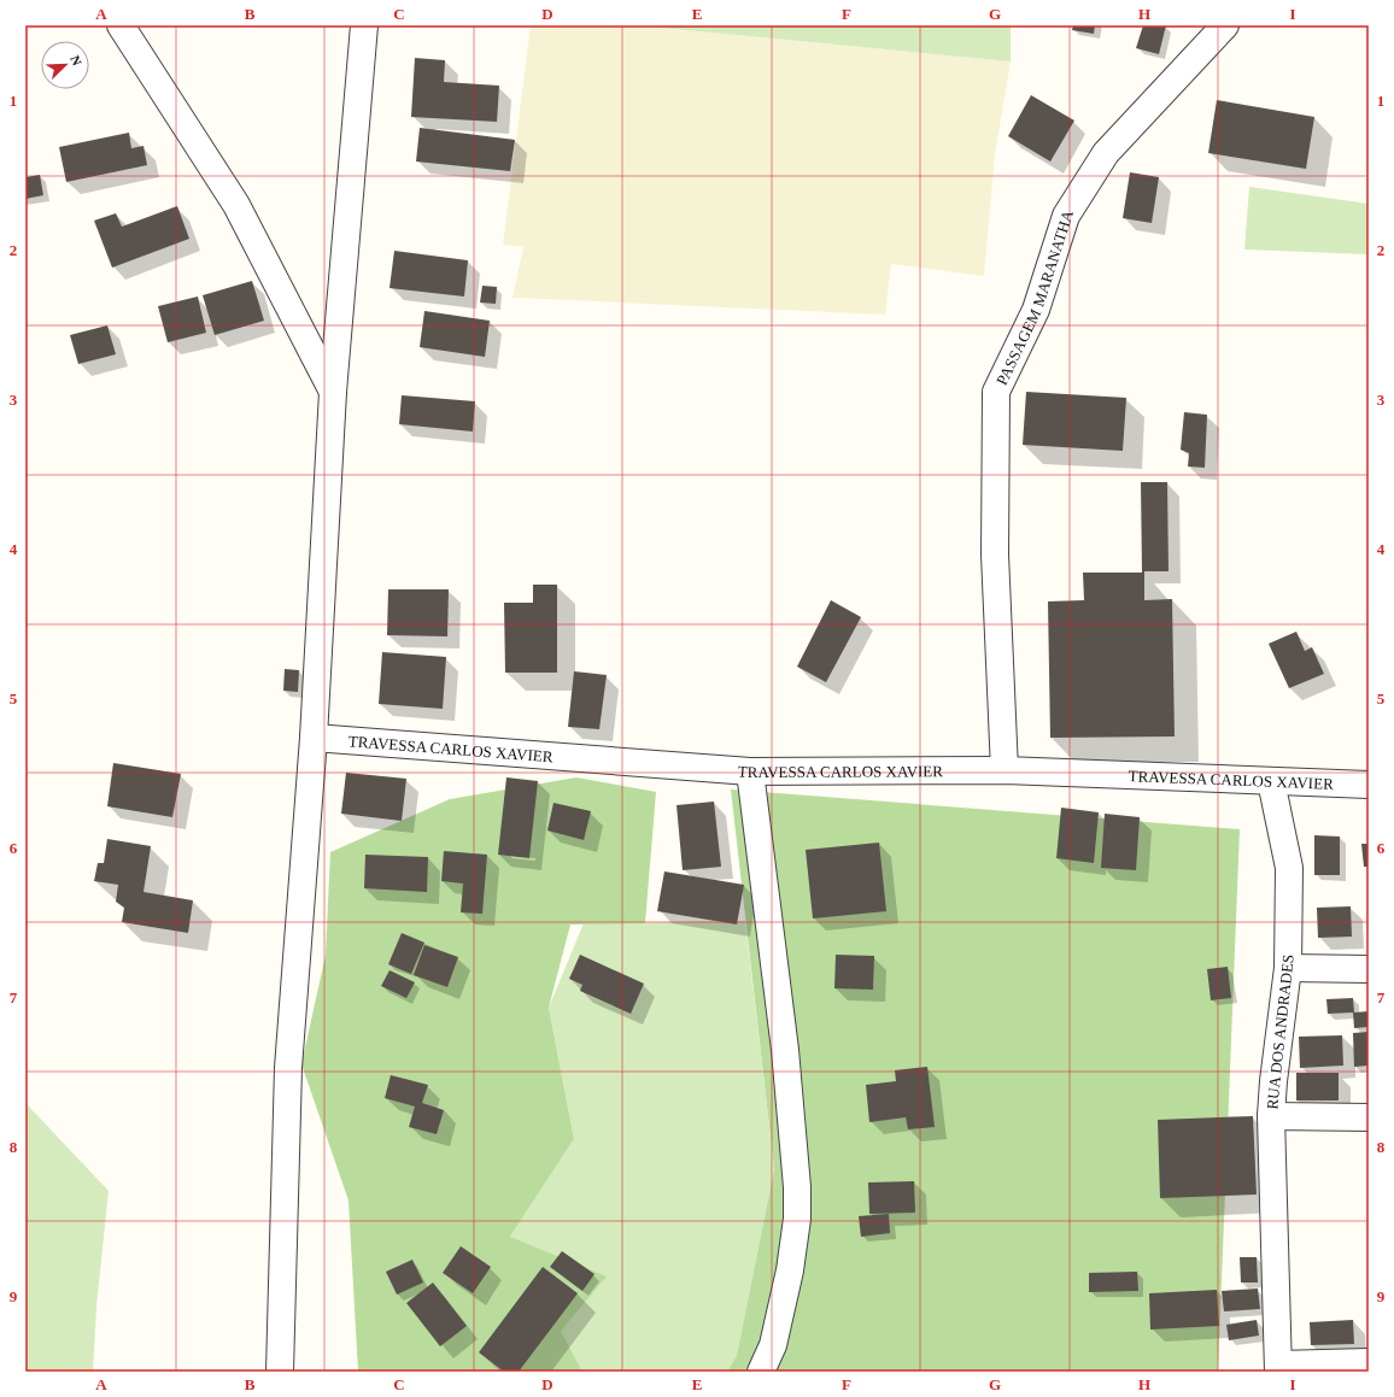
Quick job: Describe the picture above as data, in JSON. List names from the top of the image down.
{
  "streets": {
    "street": ["PASSAGEM MARANATHA", "TRAVESSA CARLOS XAVIER", "RUA DOS ANDRADES"]
  },
  "crossings": [
    ["PASSAGEM MARANATHA", "TRAVESSA CARLOS XAVIER"],
    ["TRAVESSA CARLOS XAVIER", "RUA DOS ANDRADES"]
  ],
  "north": "top right",
  "grid": {
    "columns": [
      "A",
      "B",
      "C",
      "D",
      "E",
      "F",
      "G",
      "H",
      "I"
    ],
    "rows": [
      "1",
      "2",
      "3",
      "4",
      "5",
      "6",
      "7",
      "8",
      "9"
    ]
  }
}
